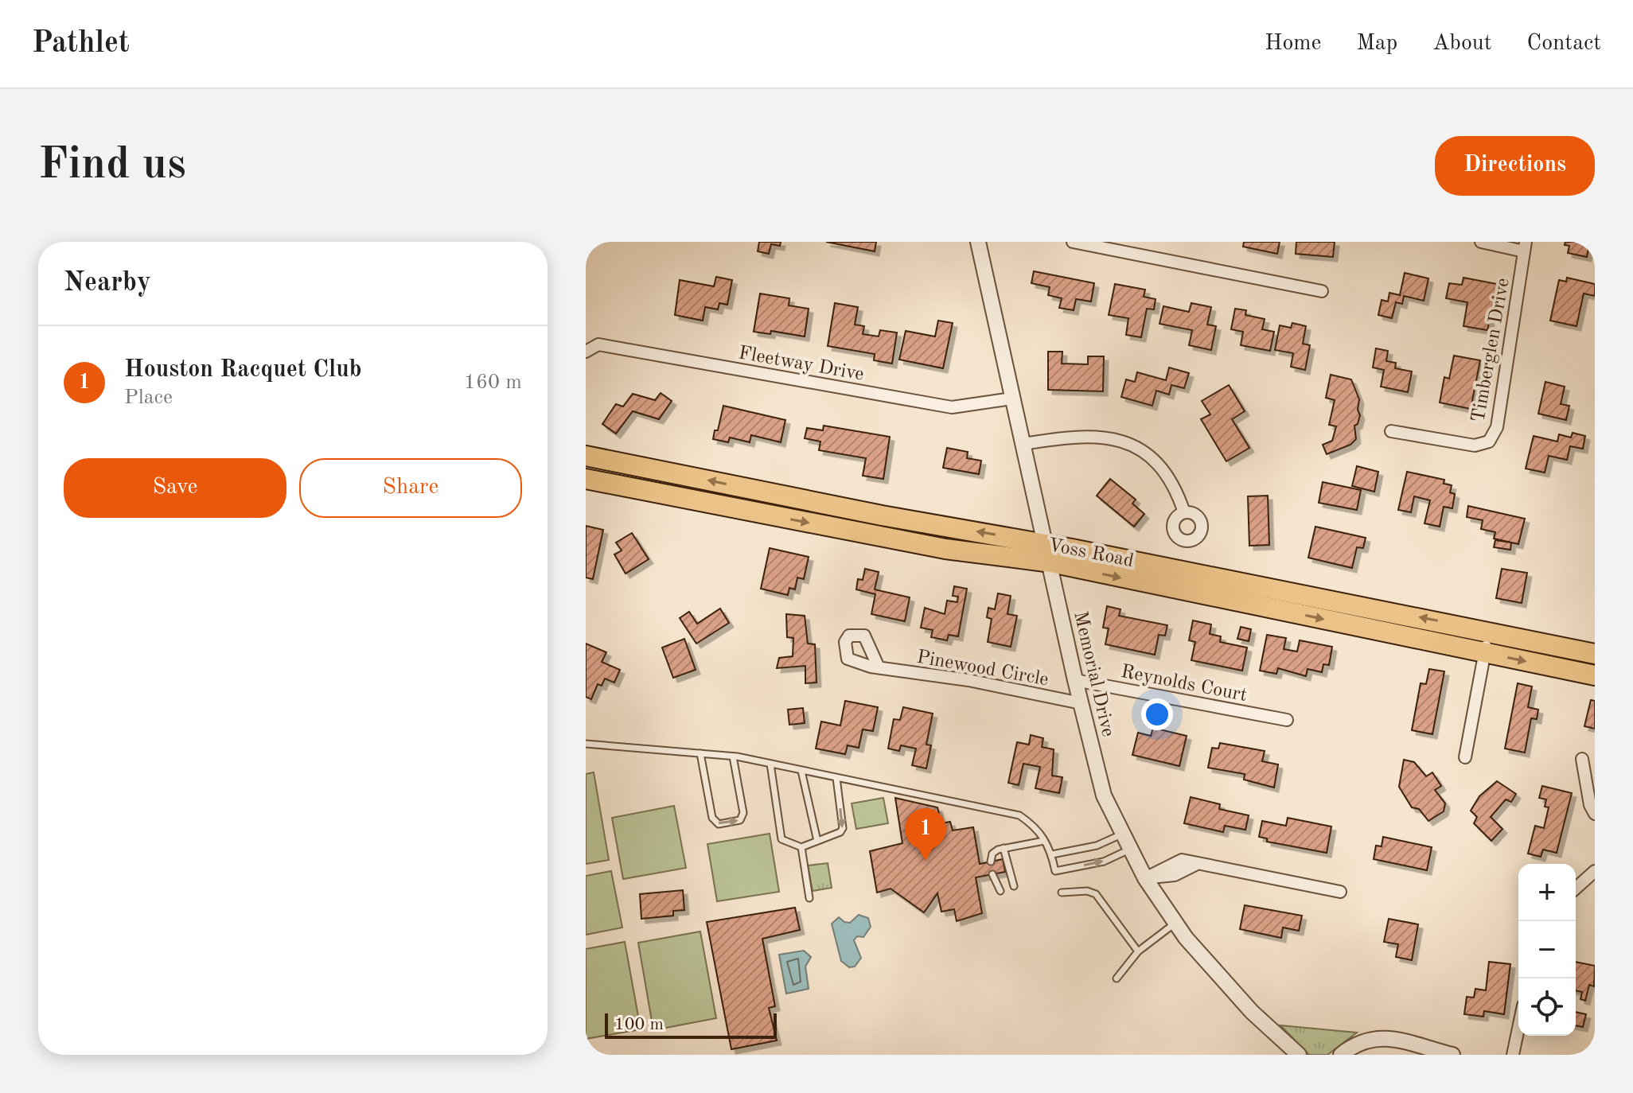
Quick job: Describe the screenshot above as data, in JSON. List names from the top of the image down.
{
  "streets": {
    "main road": ["Voss Road"],
    "street": [
      "Timberglen Drive",
      "Fleetway Drive",
      "Pinewood Circle",
      "Memorial Drive",
      "Reynolds Court"
    ]
  },
  "crossings": [
    ["Fleetway Drive", "Memorial Drive"],
    ["Voss Road", "Memorial Drive"],
    ["Pinewood Circle", "Memorial Drive"],
    ["Memorial Drive", "Reynolds Court"]
  ],
  "scale_bar": "100 m",
  "page": {
    "header": "Pathlet",
    "nav": [
      "Home",
      "Map",
      "About",
      "Contact"
    ],
    "buttons": [
      "Directions",
      ["Save", "Share"]
    ],
    "title": "Find us",
    "heading": "Nearby",
    "list": [
      {
        "mark": "1",
        "name": "Houston Racquet Club",
        "note": "Place",
        "value": "160 m"
      }
    ],
    "pins": "1",
    "map_buttons": ["+", "−"],
    "scale": "100 m"
  }
}
